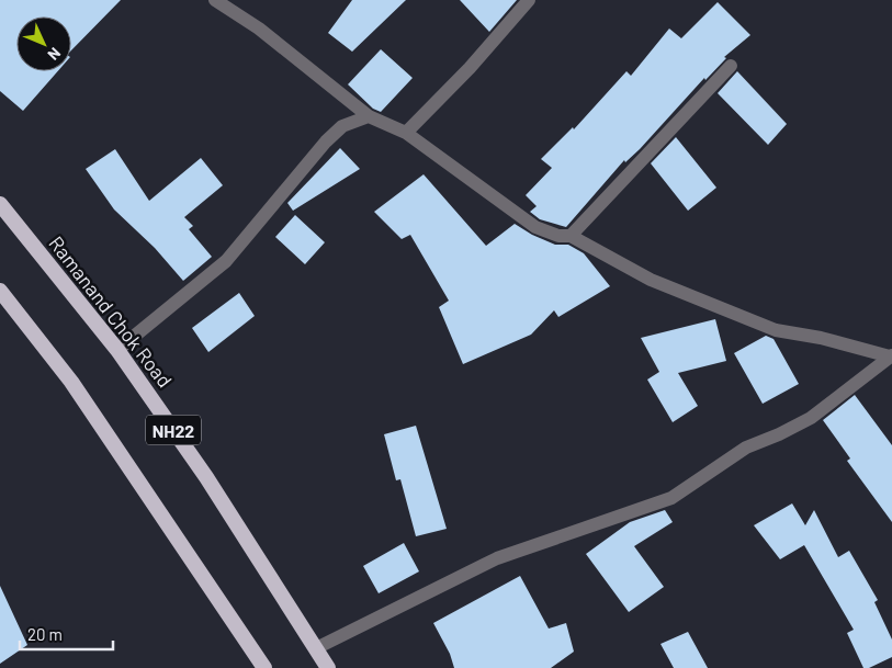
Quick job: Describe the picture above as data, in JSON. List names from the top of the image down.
{
  "streets": {
    "highway": ["Ramanand Chok Road", "NH22"]
  },
  "scale_bar": "20 m",
  "north": "bottom right"
}
